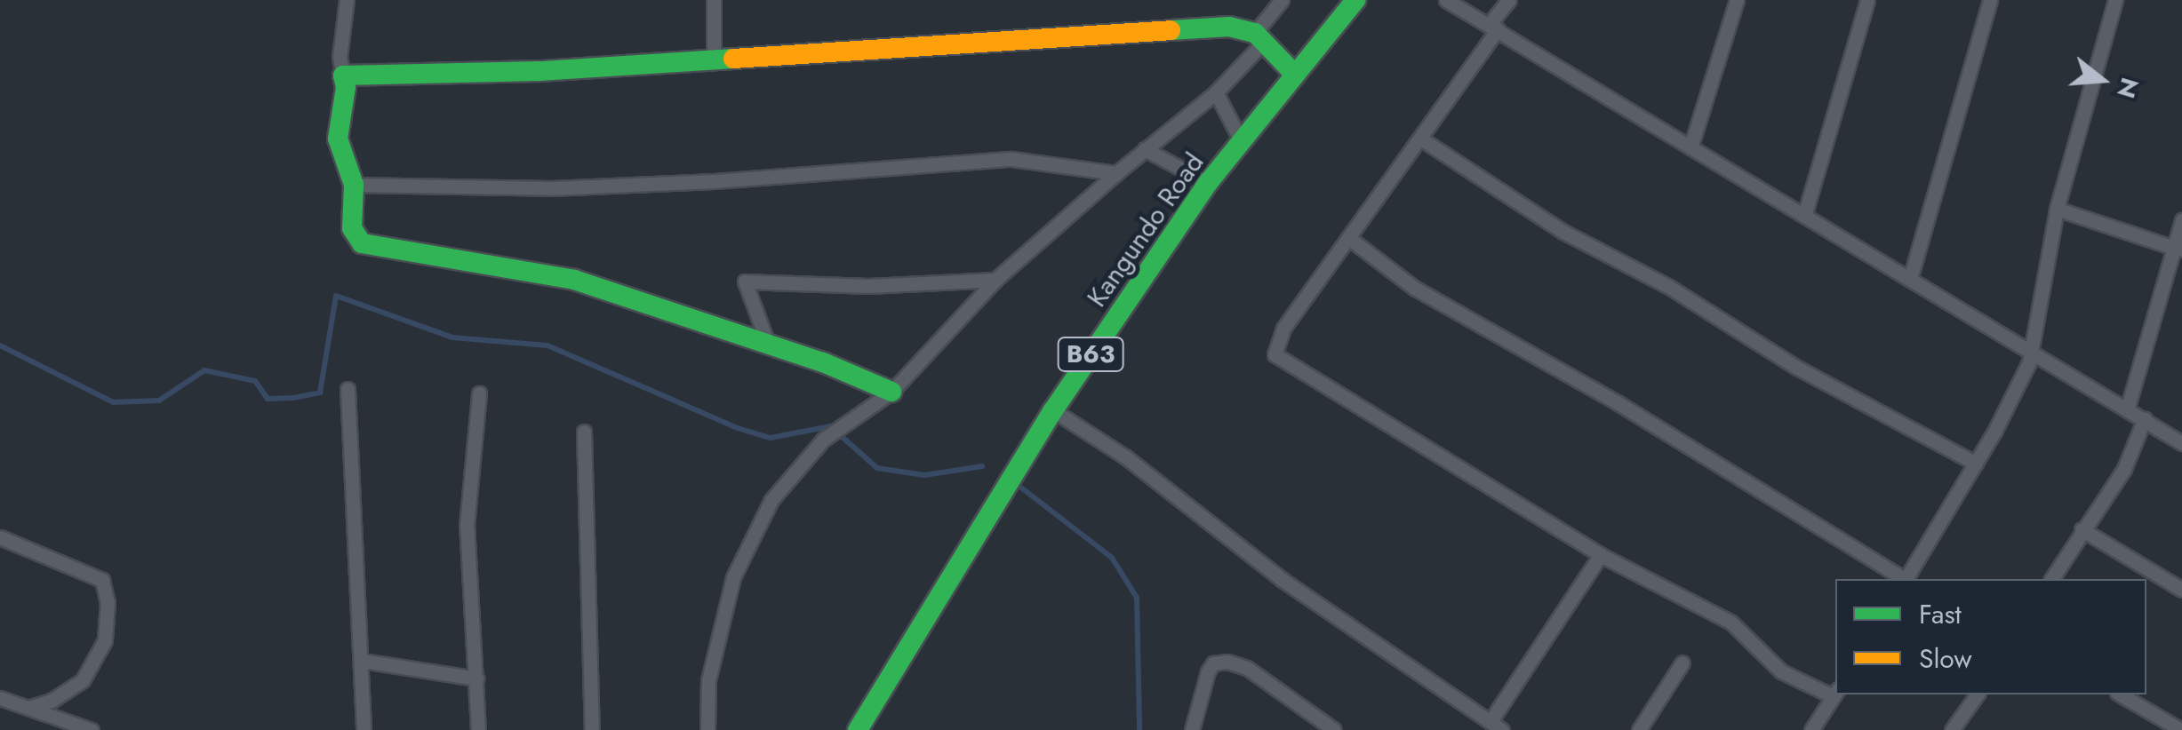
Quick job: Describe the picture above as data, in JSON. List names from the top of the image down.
{
  "streets": {
    "main road": ["Kangundo Road", "B63"]
  },
  "legend": ["Fast", "Slow"],
  "north": "right"
}
